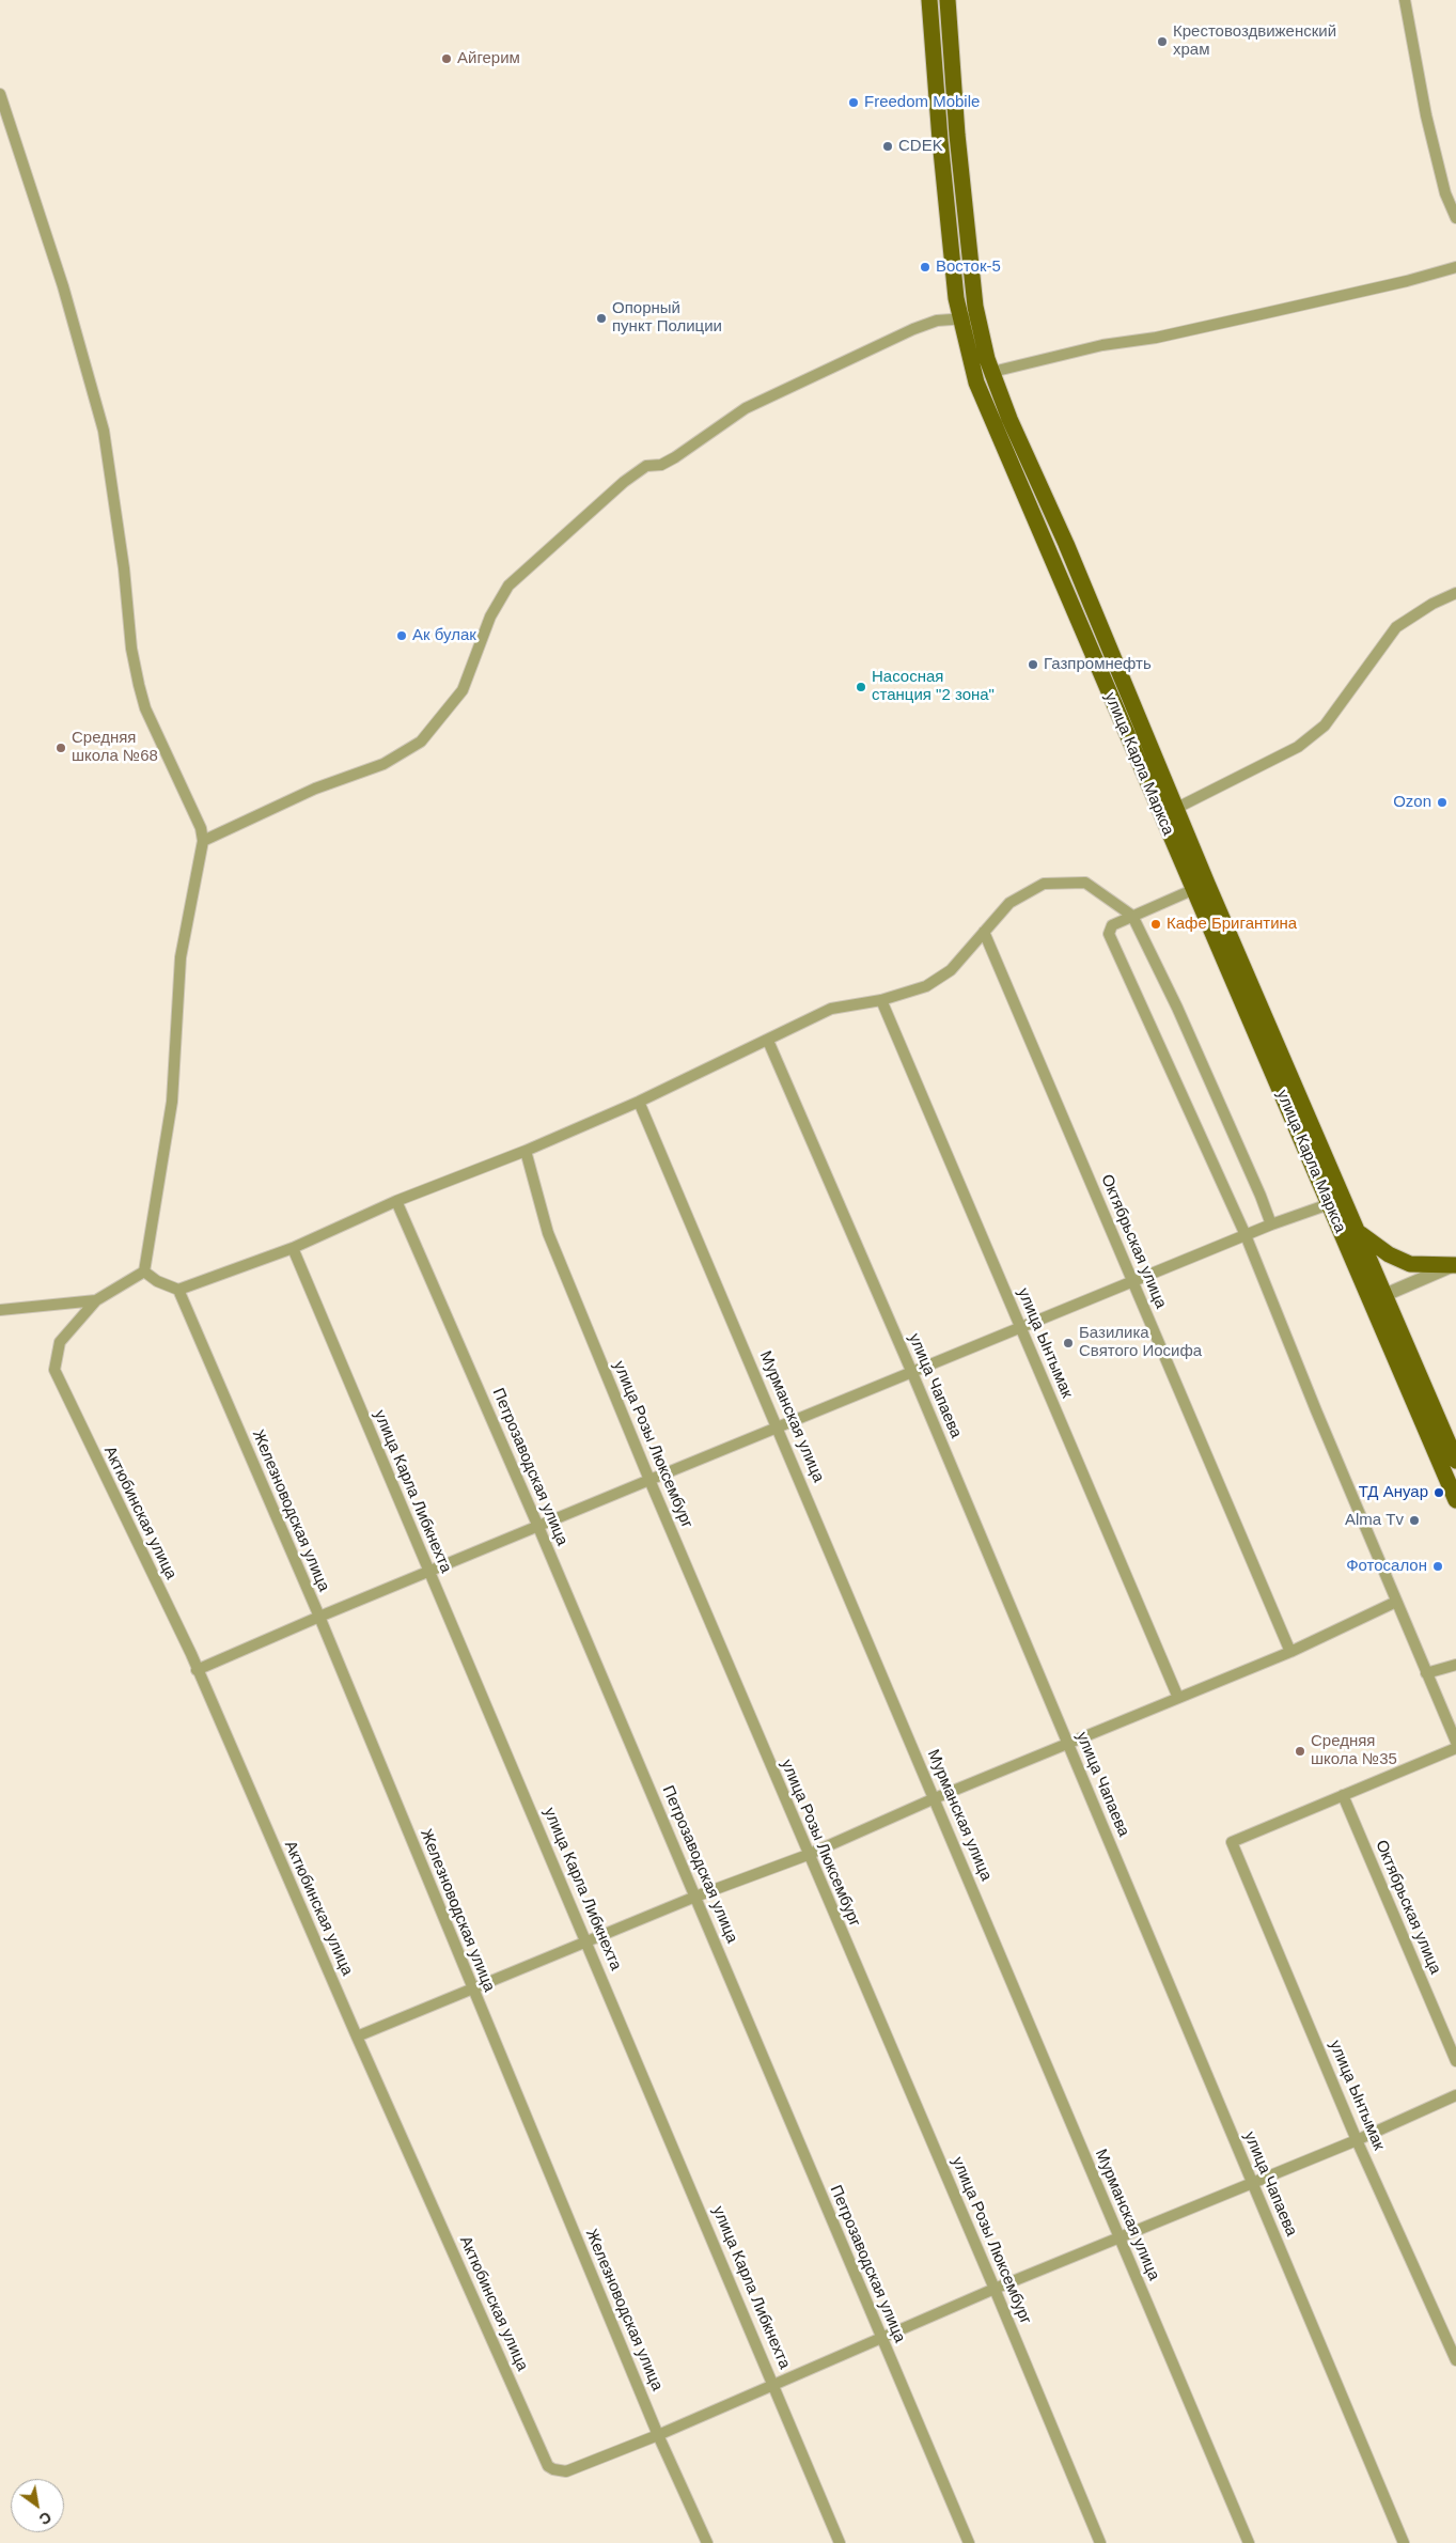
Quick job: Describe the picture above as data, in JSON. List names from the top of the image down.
{
  "streets": {
    "main road": ["улица Карла Маркса"],
    "street": [
      "Октябрьская улица",
      "улица Ынтымак",
      "улица Чапаева",
      "Мурманская улица",
      "улица Розы Люксембург",
      "Петрозаводская улица",
      "улица Карла Либкнехта",
      "Железноводская улица",
      "Актюбинская улица"
    ]
  },
  "crossings": [
    ["Октябрьская улица", "улица Ынтымак"],
    ["Железноводская улица", "Актюбинская улица"]
  ],
  "places": [
    "Крестовоздвиженский храм",
    "Айгерим",
    "Freedom Mobile",
    "CDEK",
    "Восток-5",
    "Опорный пункт Полиции",
    "Ак булак",
    "Газпромнефть",
    "Насосная станция \"2 зона\"",
    "Средняя школа №68",
    "Ozon",
    "Кафе Бригантина",
    "Базилика Святого Иосифа",
    "ТД Ануар",
    "Alma Tv",
    "Фотосалон",
    "Средняя школа №35"
  ],
  "north": "bottom right"
}
